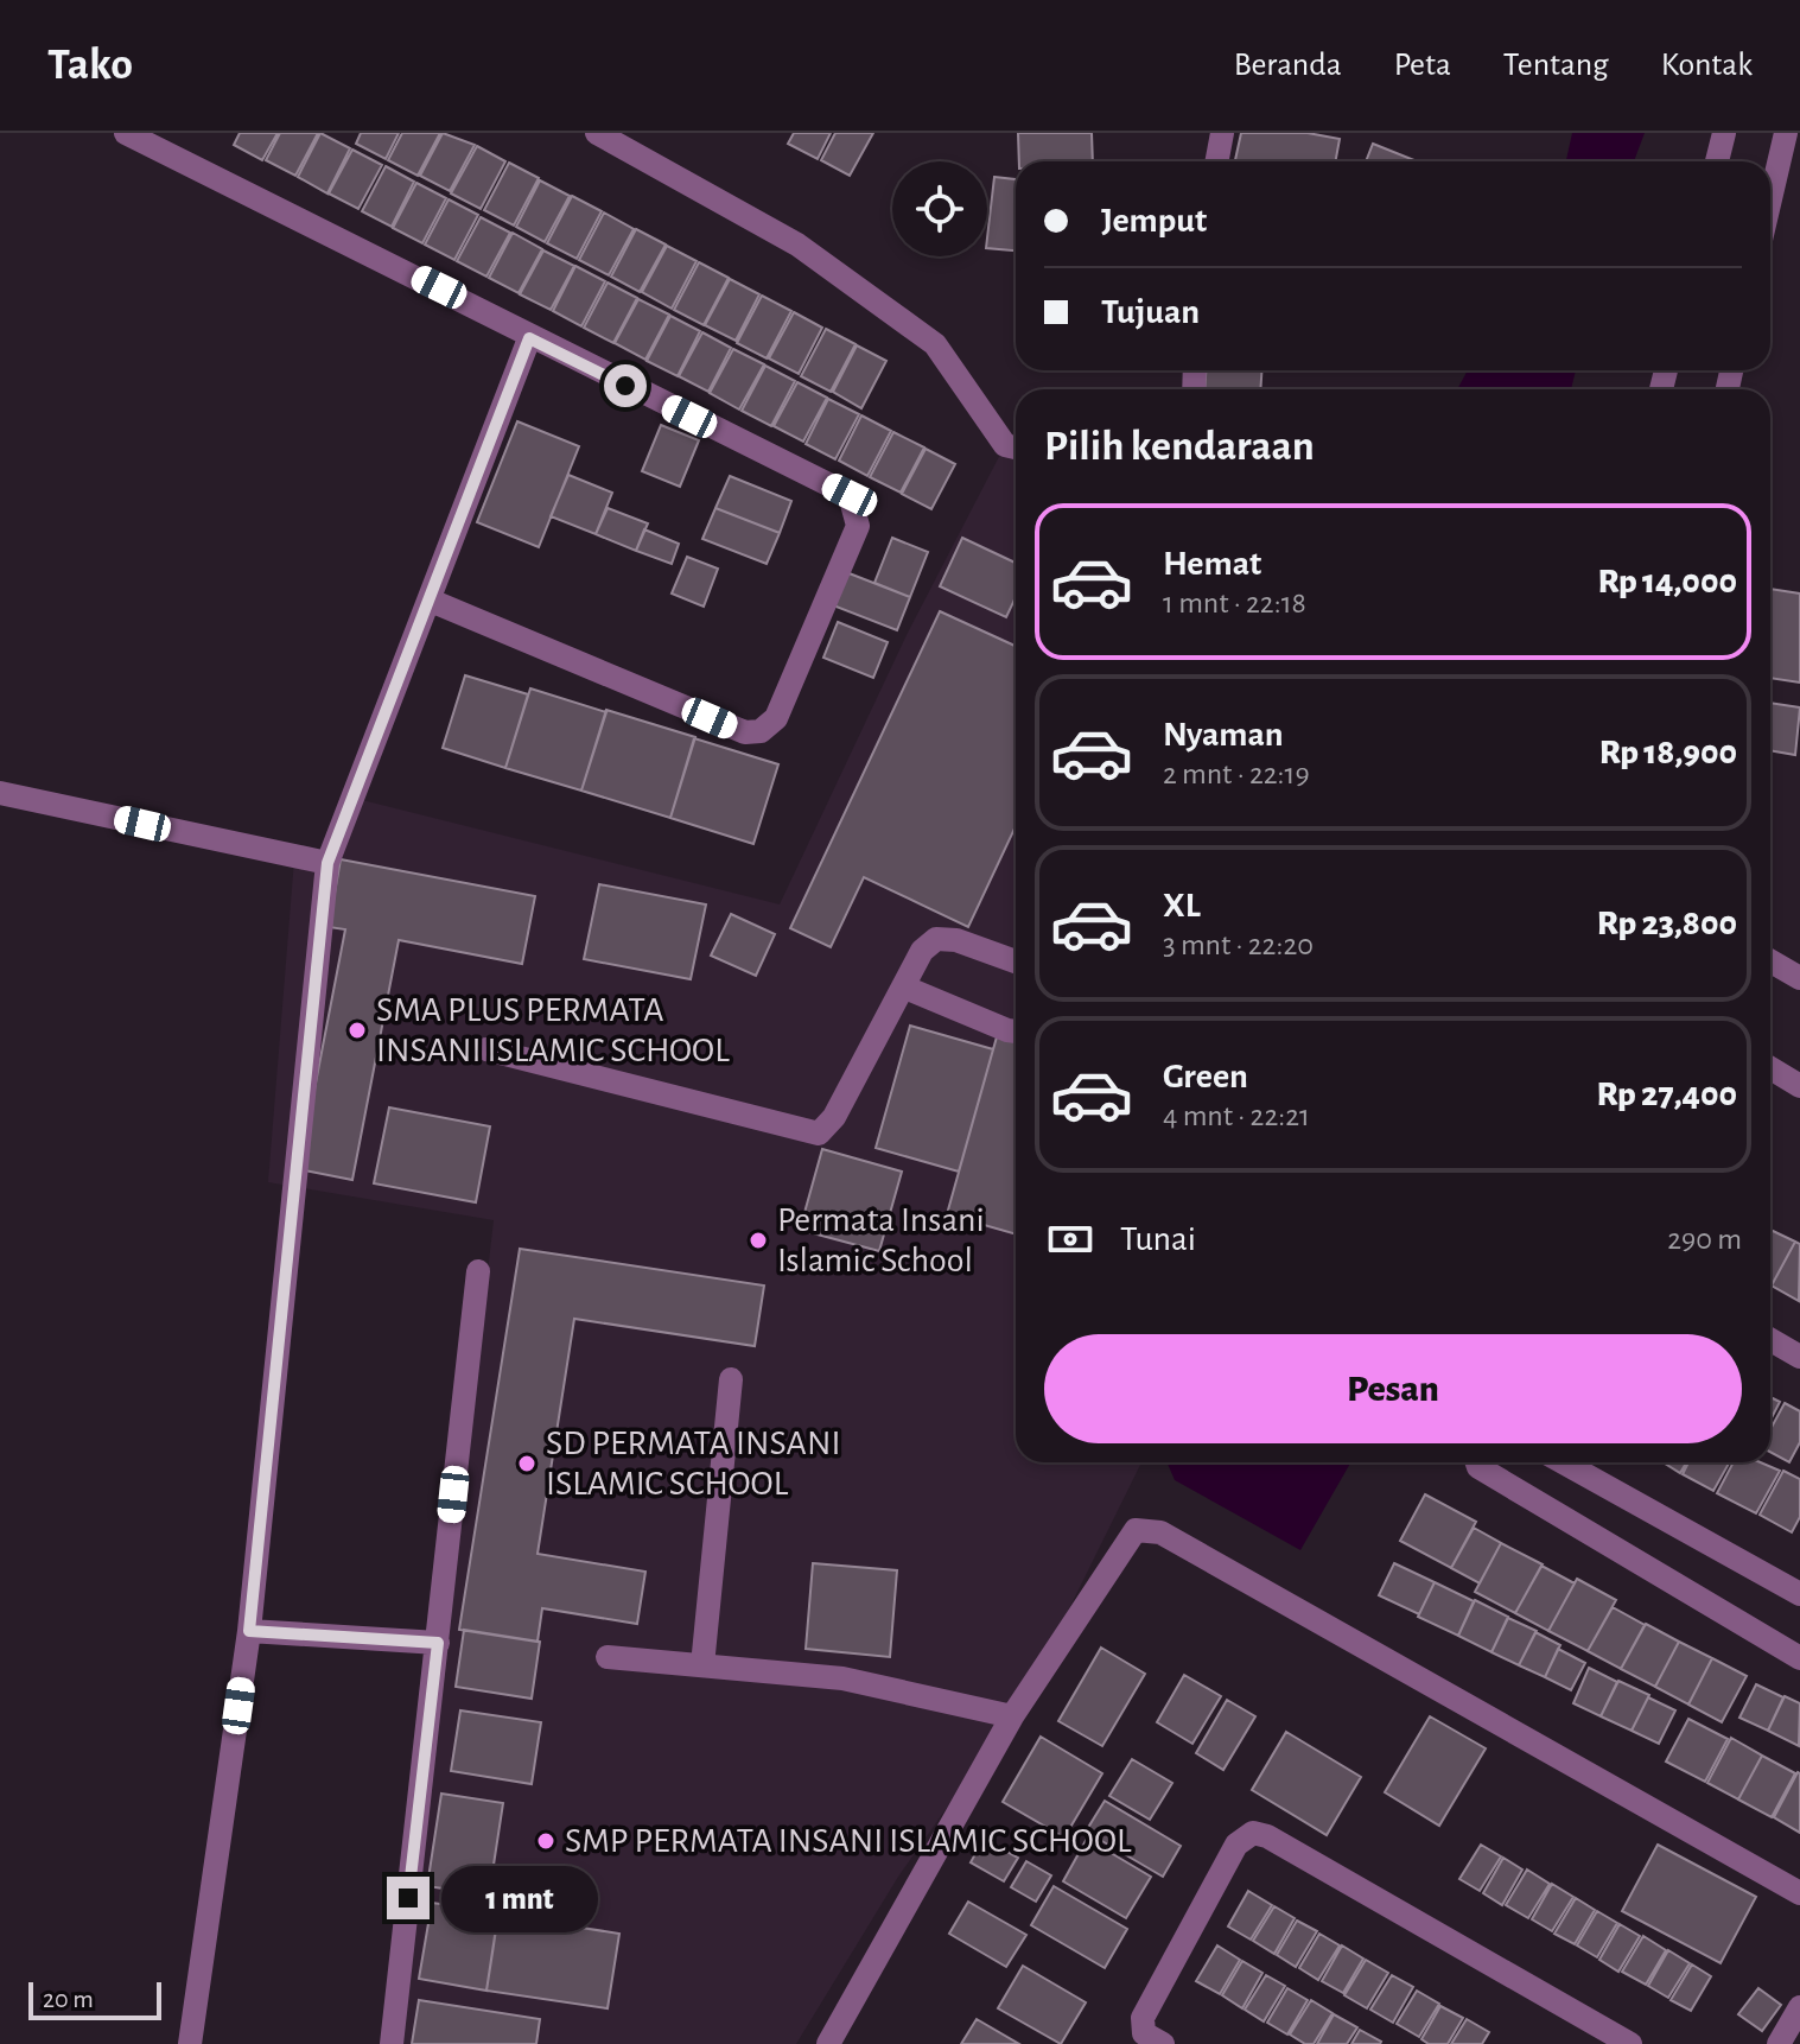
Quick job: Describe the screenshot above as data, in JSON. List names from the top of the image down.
{
  "places": [
    "SMA PLUS PERMATA INSANI ISLAMIC SCHOOL",
    "Permata Insani Islamic School",
    "SD PERMATA INSANI ISLAMIC SCHOOL",
    "SMP PERMATA INSANI ISLAMIC SCHOOL"
  ],
  "scale_bar": "20 m",
  "page": {
    "header": "Tako",
    "nav": [
      "Beranda",
      "Peta",
      "Tentang",
      "Kontak"
    ],
    "banner": ["Jemput", "Tujuan"],
    "heading": "Pilih kendaraan",
    "list": [
      {
        "name": "Hemat",
        "note": "1 mnt · 22:18",
        "value": "Rp 14,000"
      },
      {
        "name": "Nyaman",
        "note": "2 mnt · 22:19",
        "value": "Rp 18,900"
      },
      {
        "name": "XL",
        "note": "3 mnt · 22:20",
        "value": "Rp 23,800"
      },
      {
        "name": "Green",
        "note": "4 mnt · 22:21",
        "value": "Rp 27,400"
      }
    ],
    "pay": ["Tunai", "290 m"],
    "buttons": "Pesan",
    "bubble": "1 mnt",
    "scale": "20 m"
  }
}
